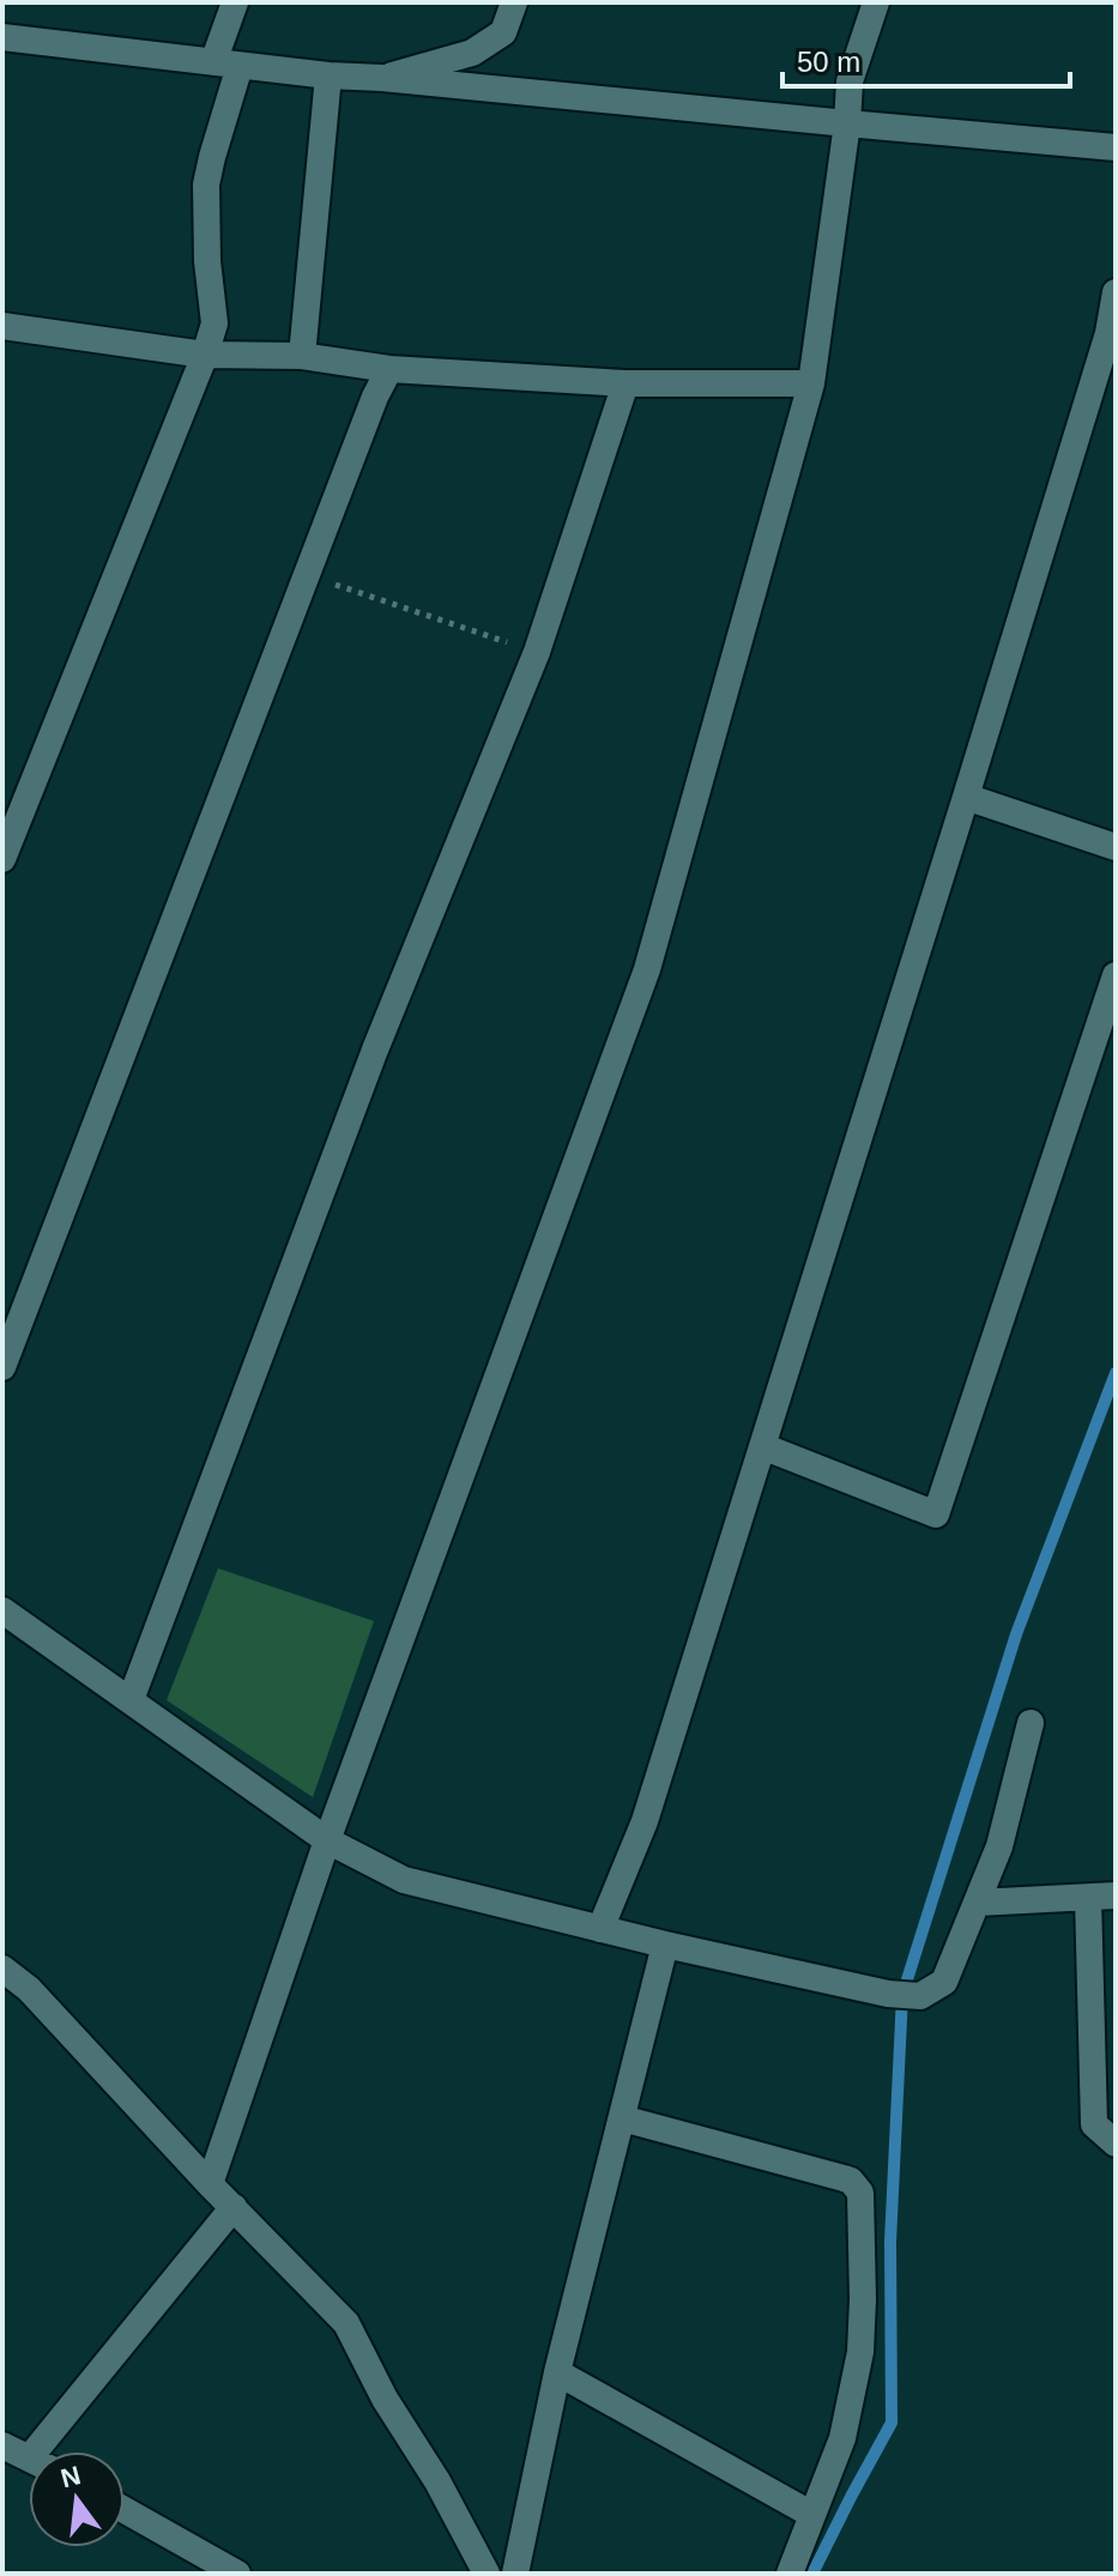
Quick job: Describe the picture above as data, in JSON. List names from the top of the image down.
{
  "scale_bar": "50 m",
  "north": "top"
}
